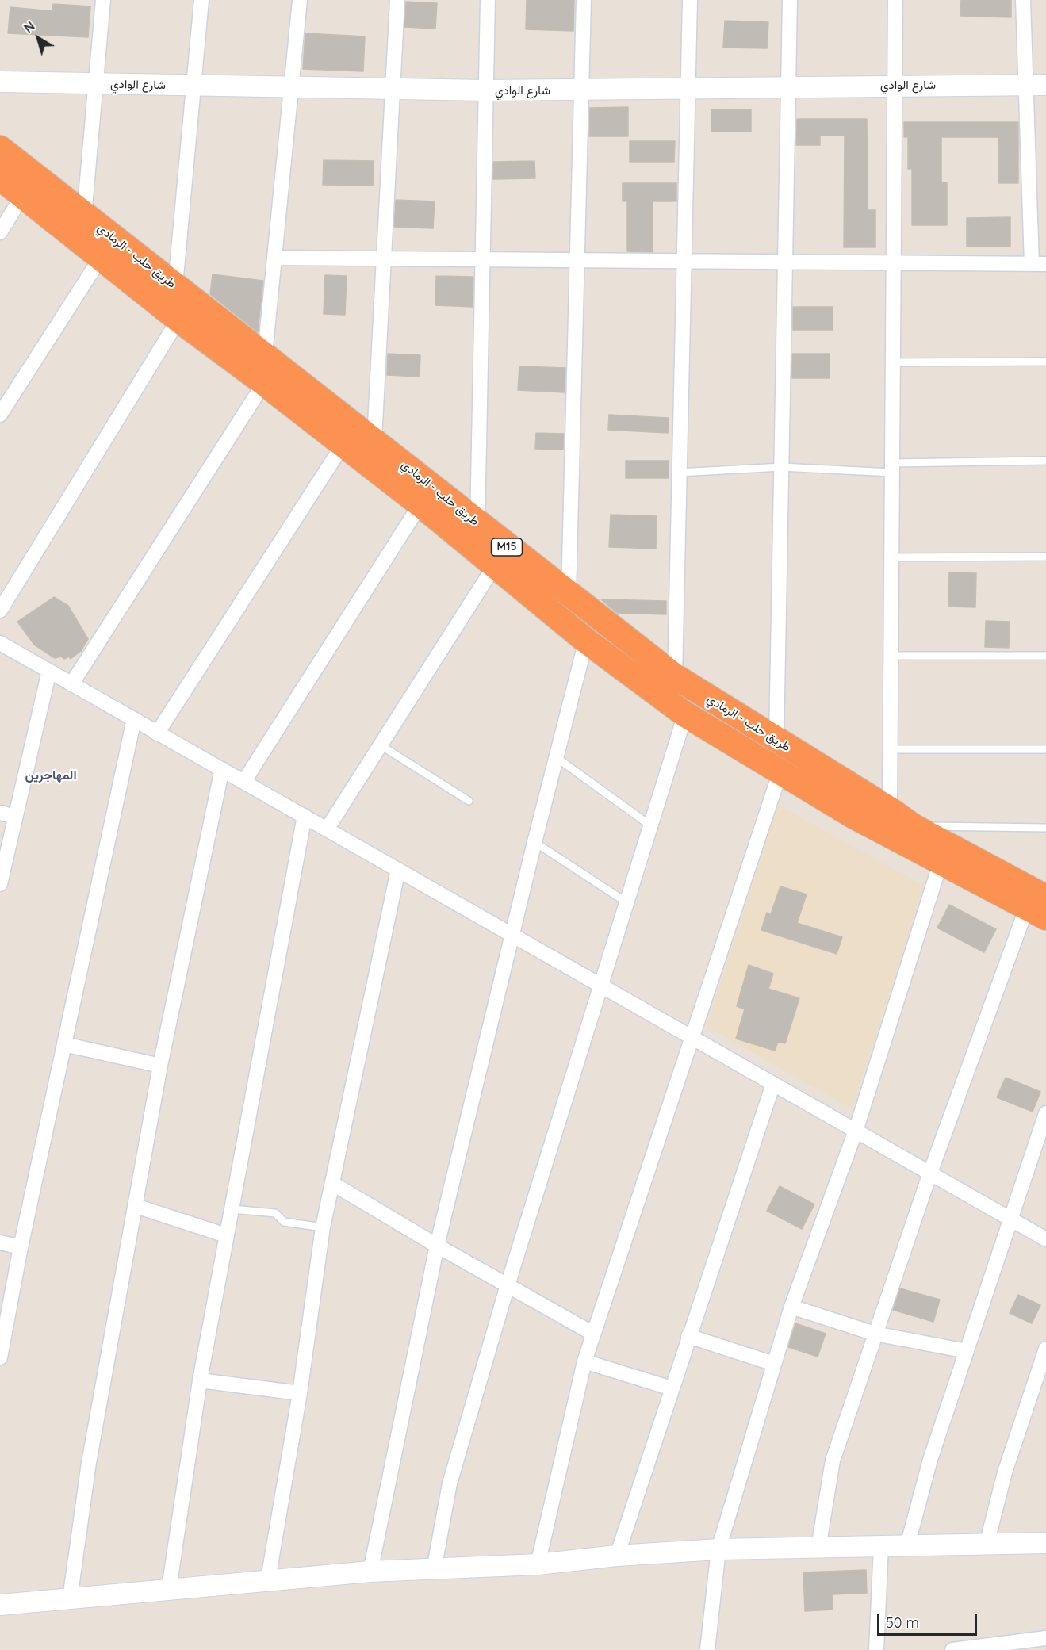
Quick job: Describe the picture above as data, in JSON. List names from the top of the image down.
{
  "streets": {
    "highway": ["طريق حلب - الرمادي", "M15"],
    "street": ["شارع الوادي"]
  },
  "districts": ["المهاجرين"],
  "scale_bar": "50 m",
  "north": "top left"
}
